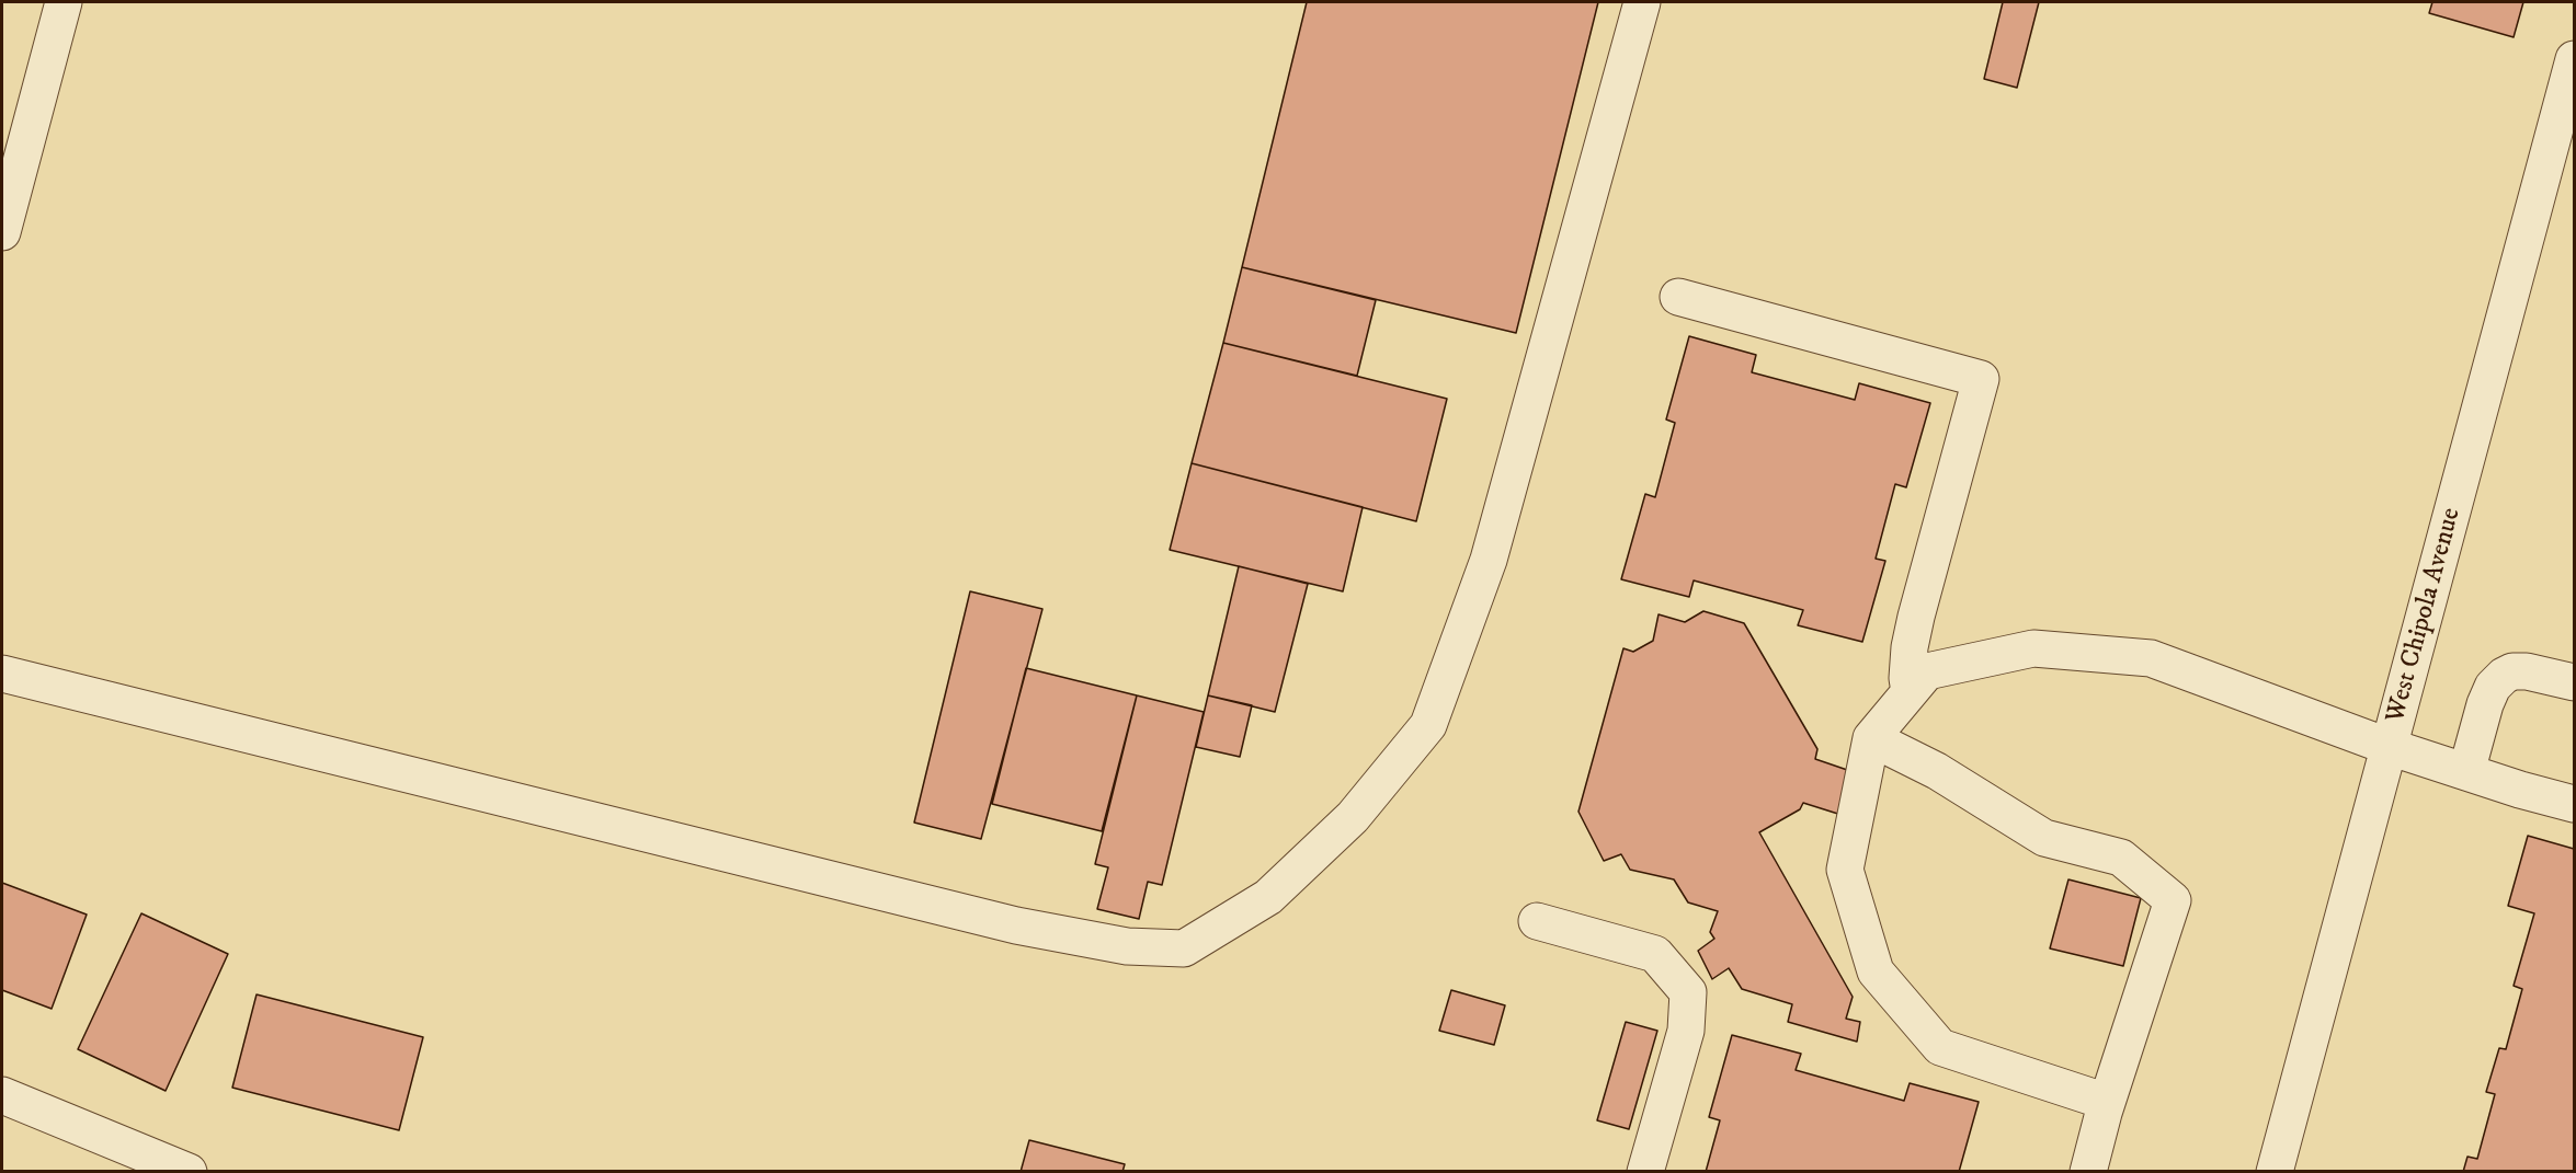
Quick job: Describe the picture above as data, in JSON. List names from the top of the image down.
{
  "streets": {
    "street": ["West Chipola Avenue"]
  }
}
